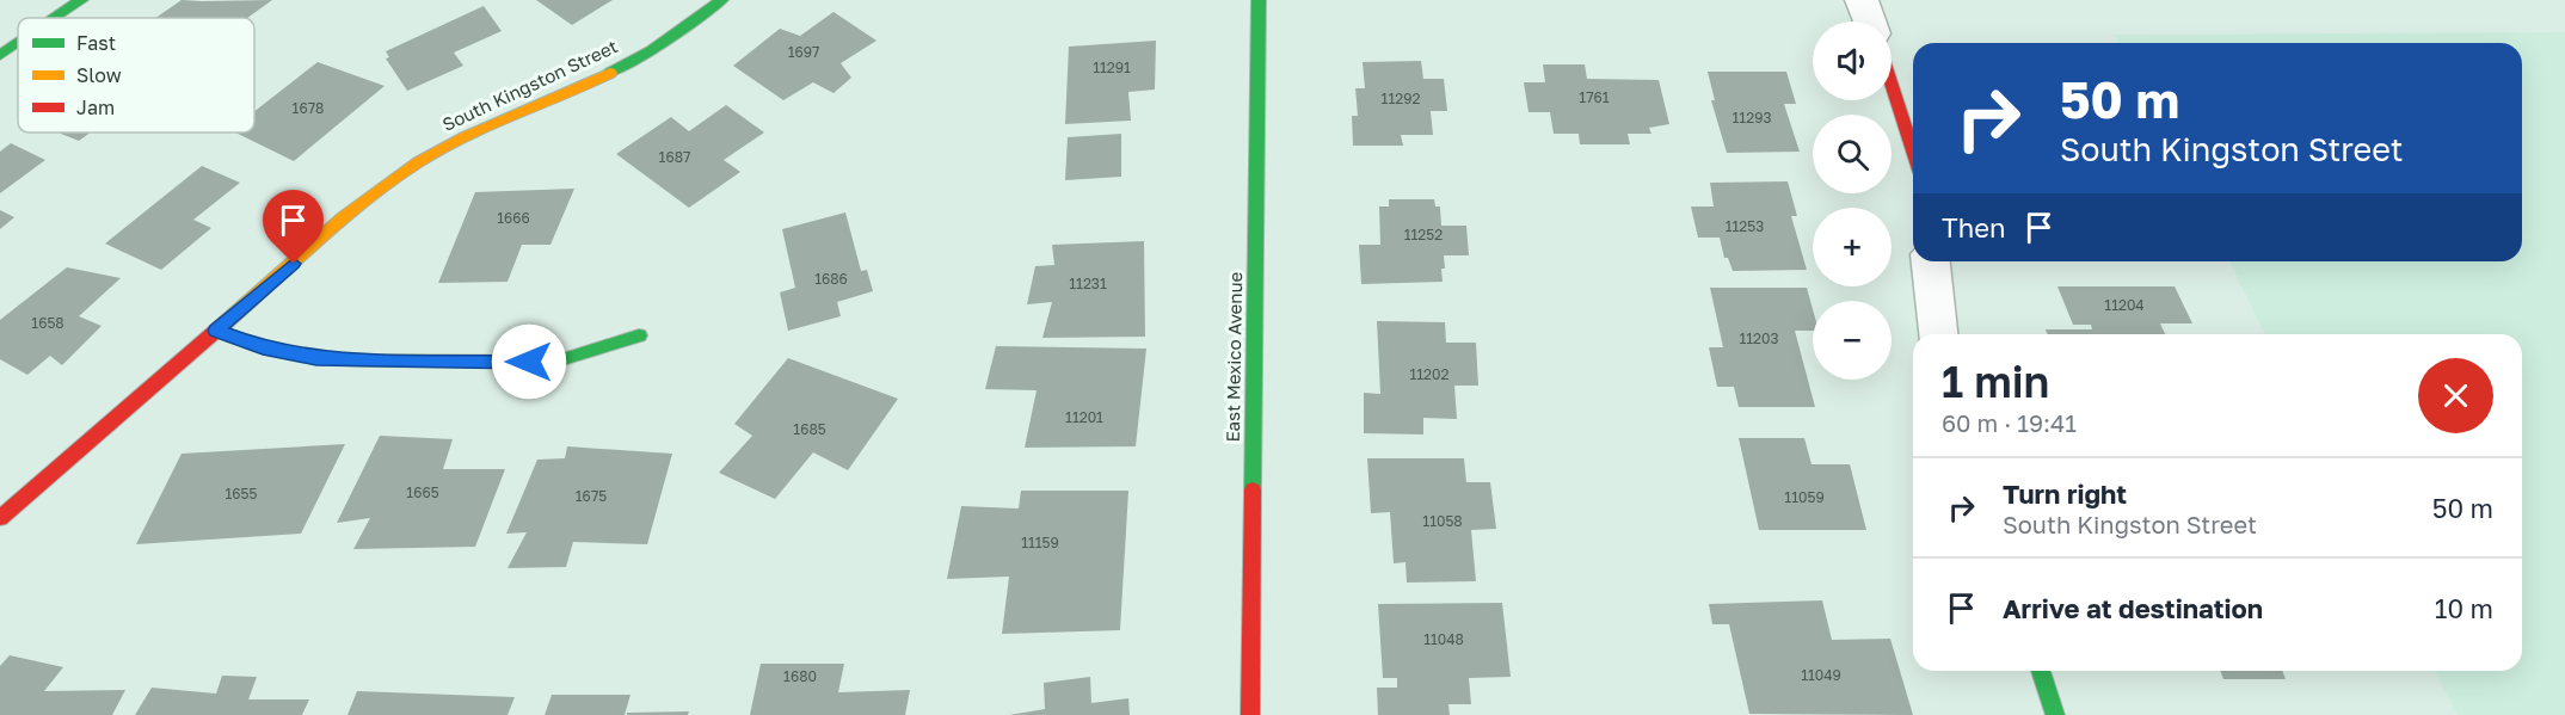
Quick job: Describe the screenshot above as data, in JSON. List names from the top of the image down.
{
  "streets": {
    "street": ["South Kingston Street", "East Mexico Avenue"]
  },
  "house_numbers": [
    "1697",
    "11291",
    "1761",
    "11292",
    "1678",
    "11293",
    "1687",
    "1666",
    "11253",
    "11252",
    "1686",
    "11231",
    "11204",
    "1658",
    "11203",
    "11202",
    "11201",
    "1685",
    "1665",
    "1655",
    "1675",
    "11059",
    "11058",
    "11159",
    "11048",
    "11049",
    "1680"
  ],
  "legend": ["Fast", "Slow", "Jam"],
  "page": {
    "map_buttons": ["+", "−"],
    "turn": ["50 m", "South Kingston Street"],
    "then": "Then",
    "heading": ["1 min", "60 m · 19:41"],
    "list": [
      {
        "name": "Turn right",
        "note": "South Kingston Street",
        "value": "50 m"
      },
      {
        "name": "Arrive at destination",
        "value": "10 m"
      }
    ]
  }
}
